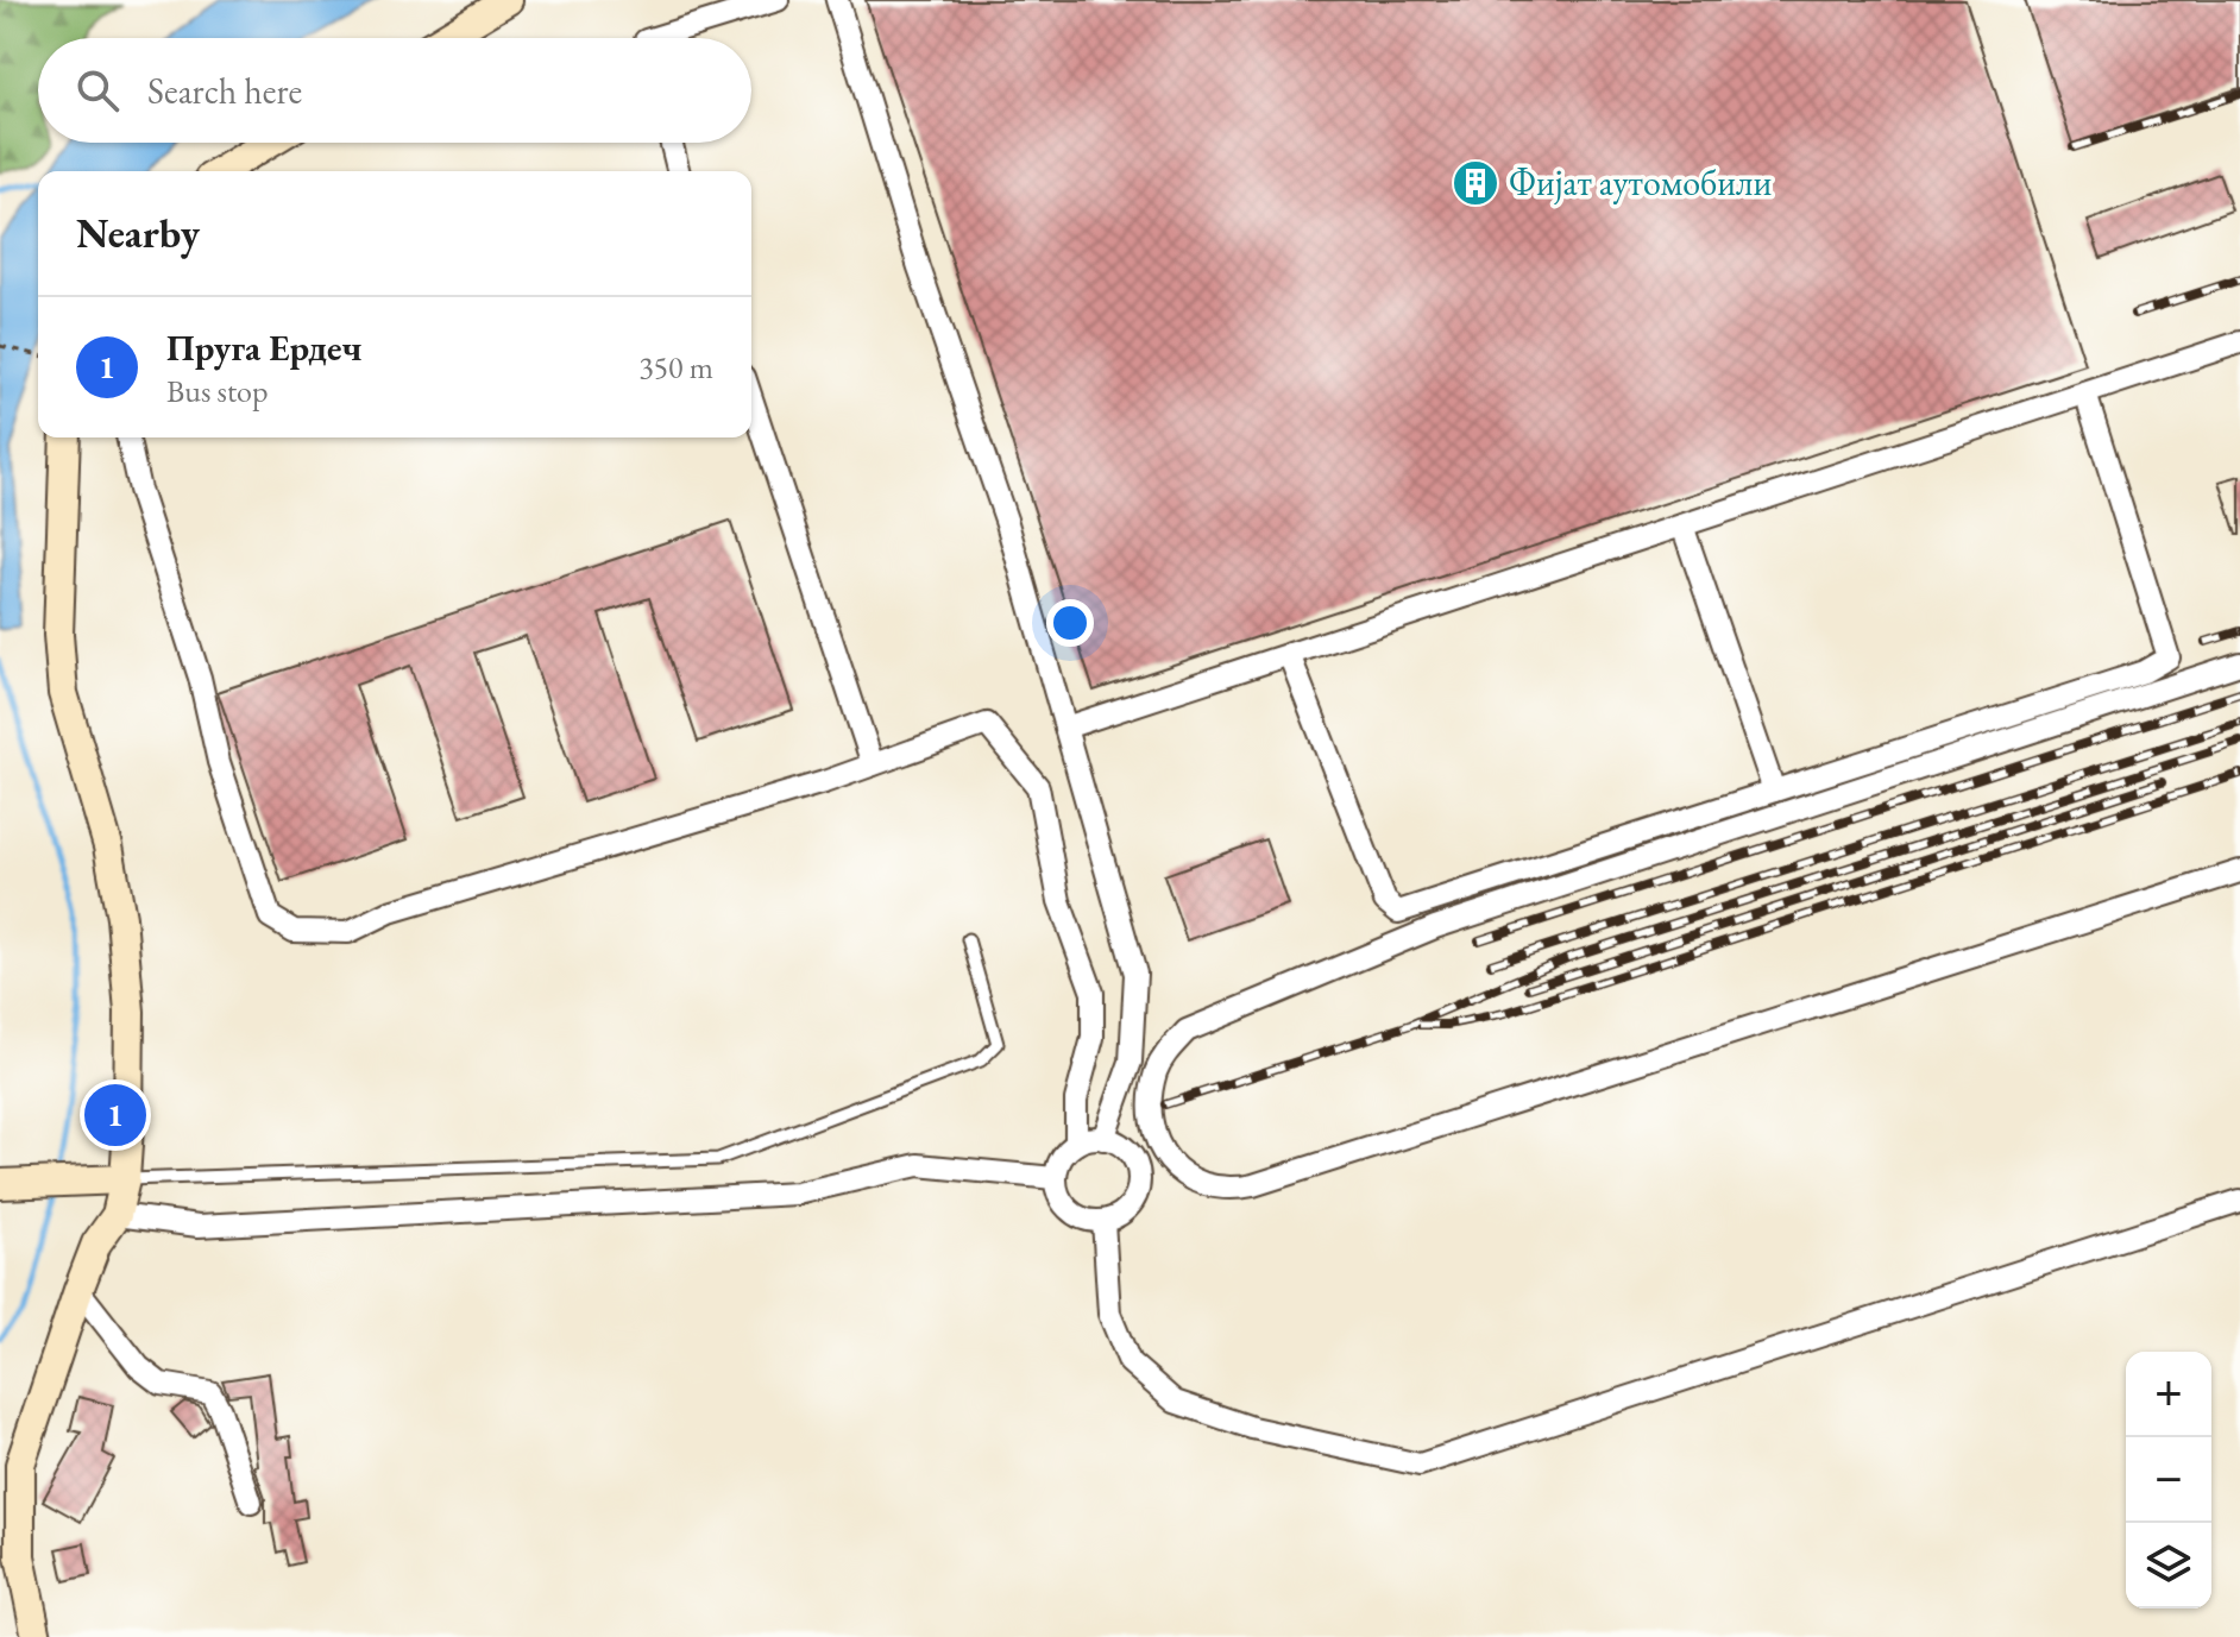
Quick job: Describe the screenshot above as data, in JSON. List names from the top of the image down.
{
  "places": {
    "building": ["Фијат аутомобили"]
  },
  "page": {
    "search": "Search here",
    "heading": "Nearby",
    "list": [
      {
        "mark": "1",
        "name": "Пруга Ердеч",
        "note": "Bus stop",
        "value": "350 m"
      }
    ],
    "pins": "1",
    "map_buttons": ["+", "−"]
  }
}
